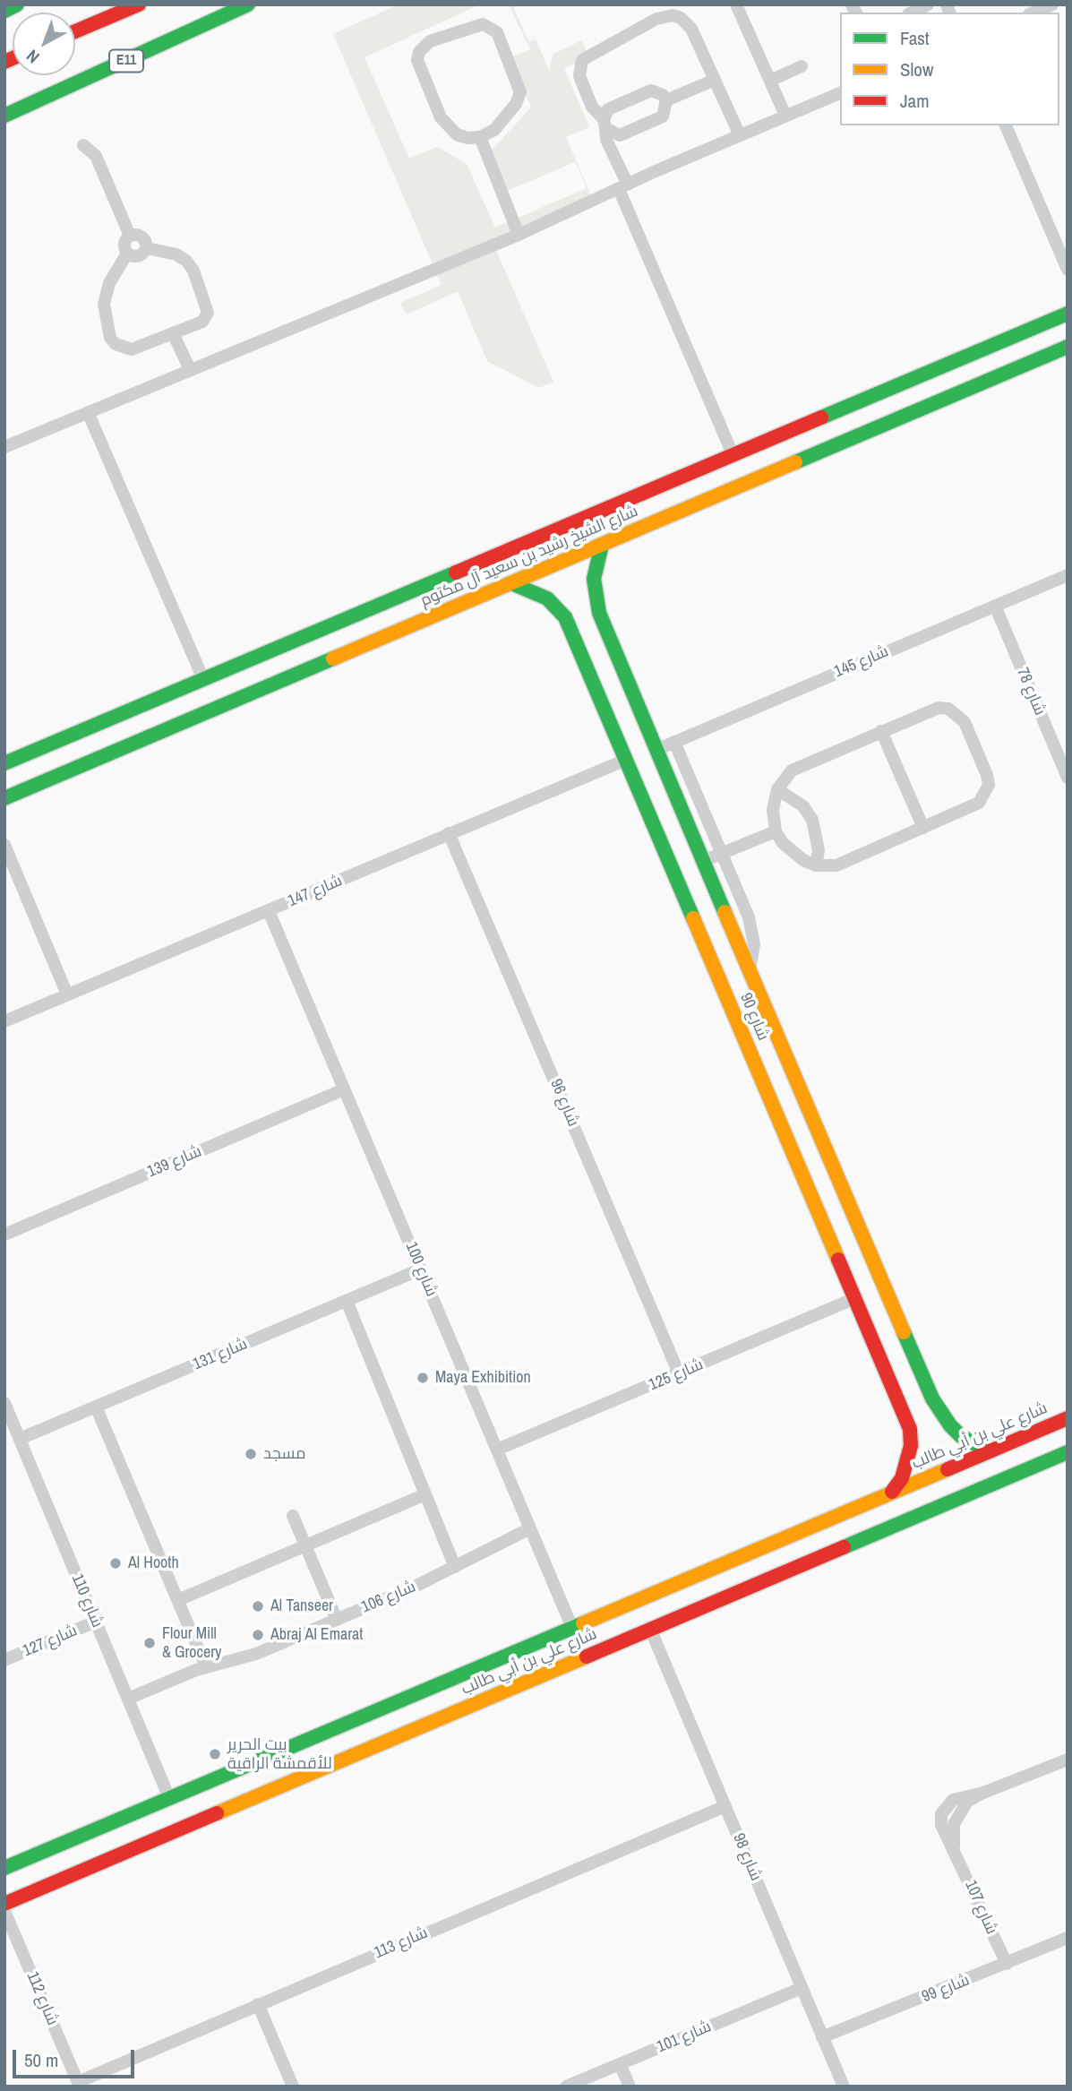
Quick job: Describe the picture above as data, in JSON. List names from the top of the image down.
{
  "streets": {
    "main road": [
      "E11",
      "شارع الشيخ رشيد بن سعيد آل مكتوم",
      "شارع 90",
      "شارع علي بن أبي طالب"
    ],
    "street": [
      "شارع 145",
      "شارع 78",
      "شارع 147",
      "شارع 96",
      "شارع 139",
      "شارع 100",
      "شارع 131",
      "شارع 125",
      "شارع 106",
      "شارع 110",
      "شارع 127",
      "شارع 98",
      "شارع 107",
      "شارع 113",
      "شارع 99",
      "شارع 112",
      "شارع 101"
    ]
  },
  "crossings": [
    ["شارع الشيخ رشيد بن سعيد آل مكتوم", "شارع 90"],
    ["شارع 145", "شارع 78"],
    ["شارع 145", "شارع 90"],
    ["شارع 147", "شارع 90"],
    ["شارع 147", "شارع 96"],
    ["شارع 147", "شارع 100"],
    ["شارع 90", "شارع 125"],
    ["شارع 90", "شارع علي بن أبي طالب"],
    ["شارع 96", "شارع 125"],
    ["شارع 139", "شارع 100"],
    ["شارع 100", "شارع 131"],
    ["شارع 100", "شارع 125"],
    ["شارع 100", "شارع علي بن أبي طالب"],
    ["شارع 100", "شارع 106"],
    ["شارع 131", "شارع 110"],
    ["شارع علي بن أبي طالب", "شارع 110"],
    ["شارع علي بن أبي طالب", "شارع 98"],
    ["شارع 106", "شارع 110"],
    ["شارع 110", "شارع 127"],
    ["شارع 98", "شارع 113"],
    ["شارع 98", "شارع 99"],
    ["شارع 98", "شارع 101"],
    ["شارع 107", "شارع 99"],
    ["شارع 113", "شارع 112"]
  ],
  "places": [
    "Maya Exhibition",
    "مسجد",
    "Al Hooth",
    "Al Tanseer",
    "Abraj Al Emarat",
    "Flour Mill & Grocery",
    "بيت الحرير للأقمشة الراقية"
  ],
  "legend": ["Fast", "Slow", "Jam"],
  "scale_bar": "50 m",
  "north": "bottom left"
}
